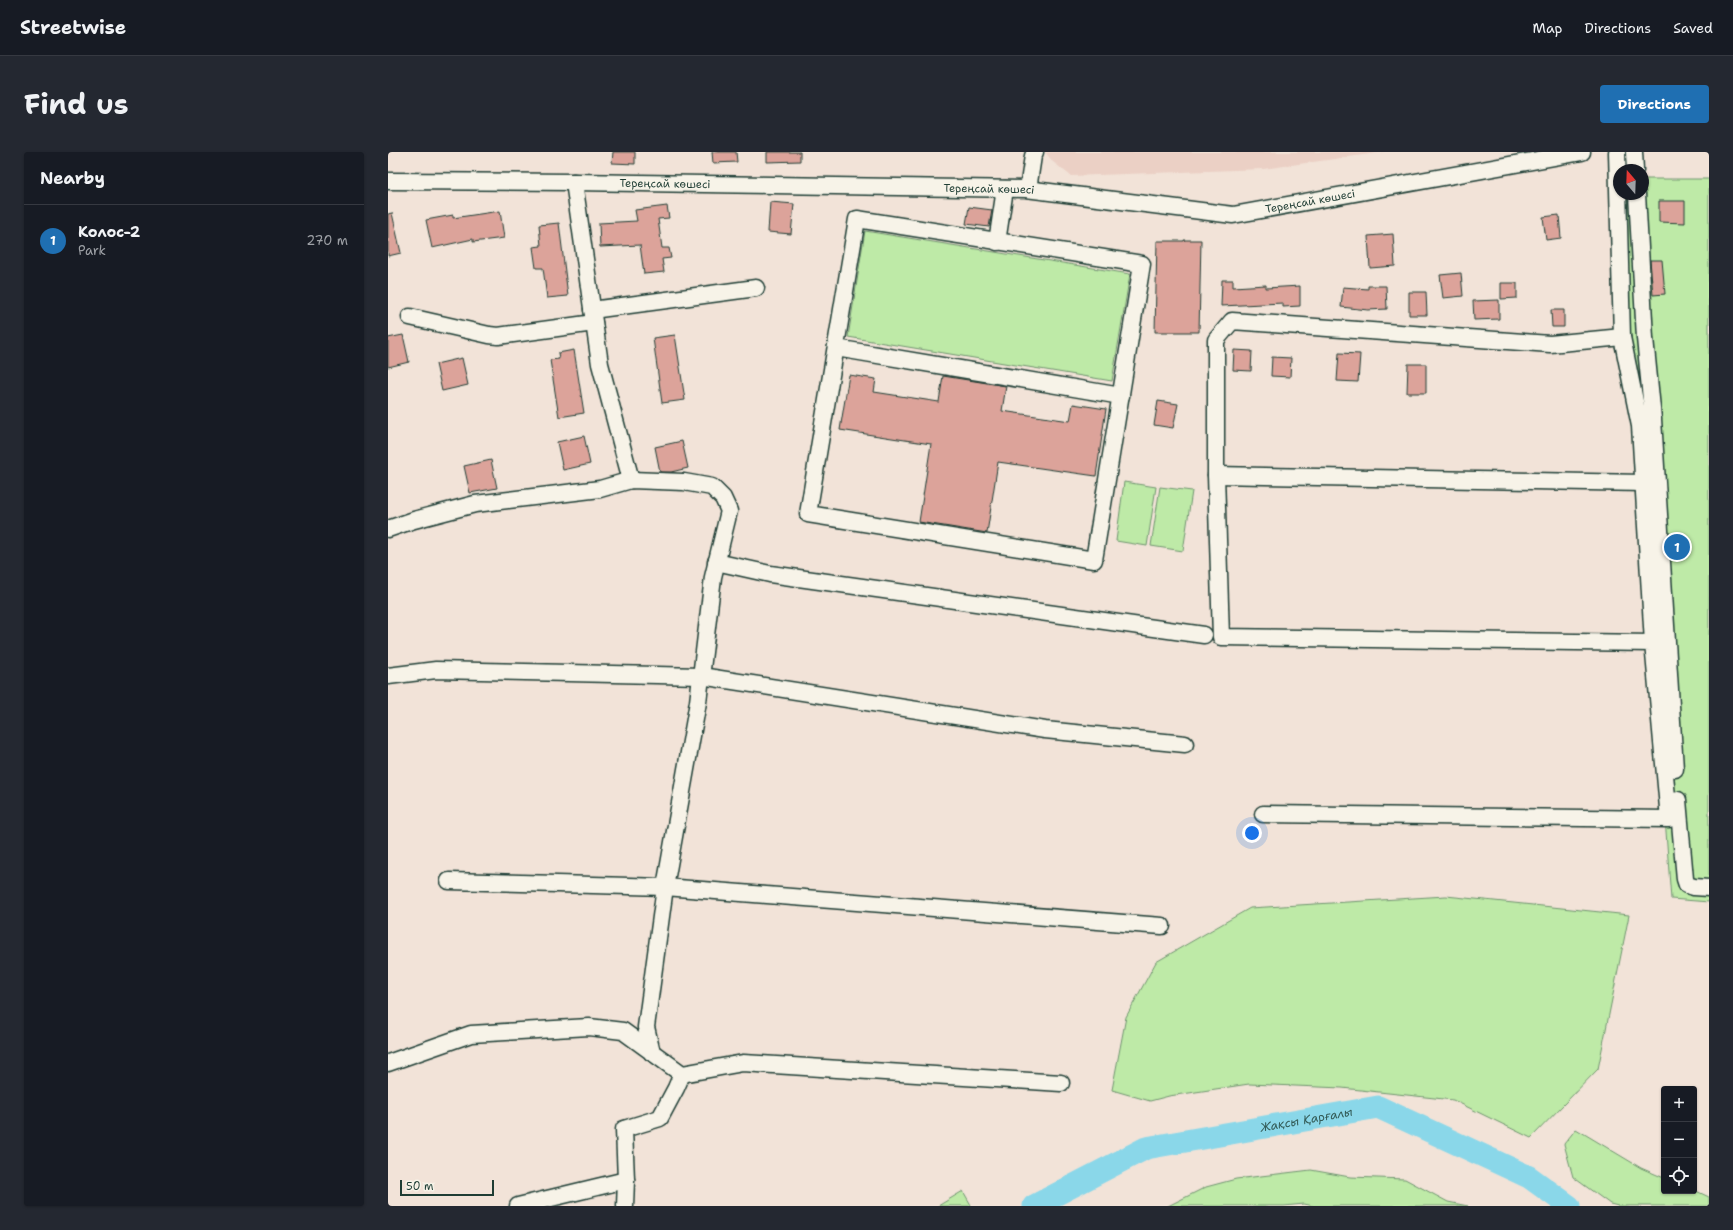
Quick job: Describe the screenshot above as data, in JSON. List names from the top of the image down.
{
  "streets": {
    "street": ["Тереңсай көшесі"]
  },
  "water": ["Жақсы Қарғалы"],
  "scale_bar": "50 m",
  "north": "top",
  "page": {
    "header": "Streetwise",
    "nav": ["Map", "Directions", "Saved"],
    "title": "Find us",
    "buttons": "Directions",
    "heading": "Nearby",
    "list": [
      {
        "mark": "1",
        "name": "Колос-2",
        "note": "Park",
        "value": "270 m"
      }
    ],
    "pins": "1",
    "map_buttons": ["+", "−"],
    "scale": "50 m"
  }
}
